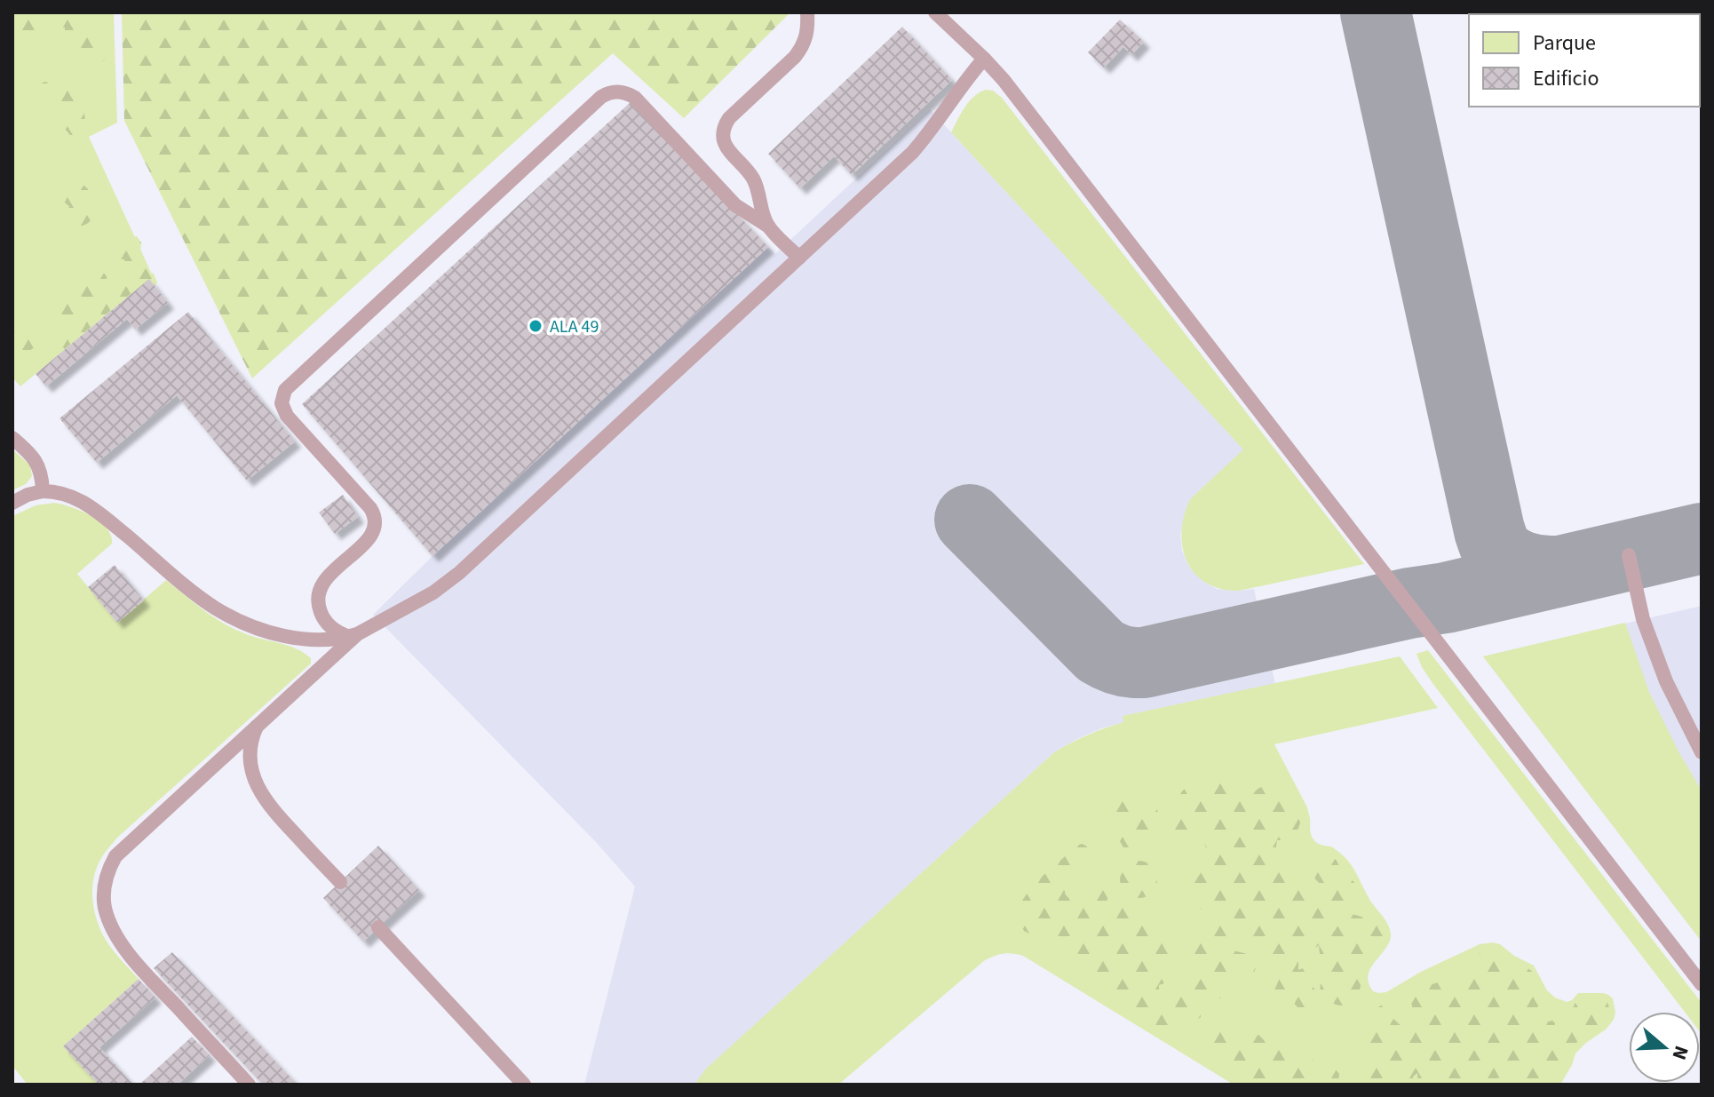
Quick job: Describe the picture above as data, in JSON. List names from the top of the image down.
{
  "places": ["ALA 49"],
  "legend": ["Parque", "Edificio"],
  "north": "right"
}
